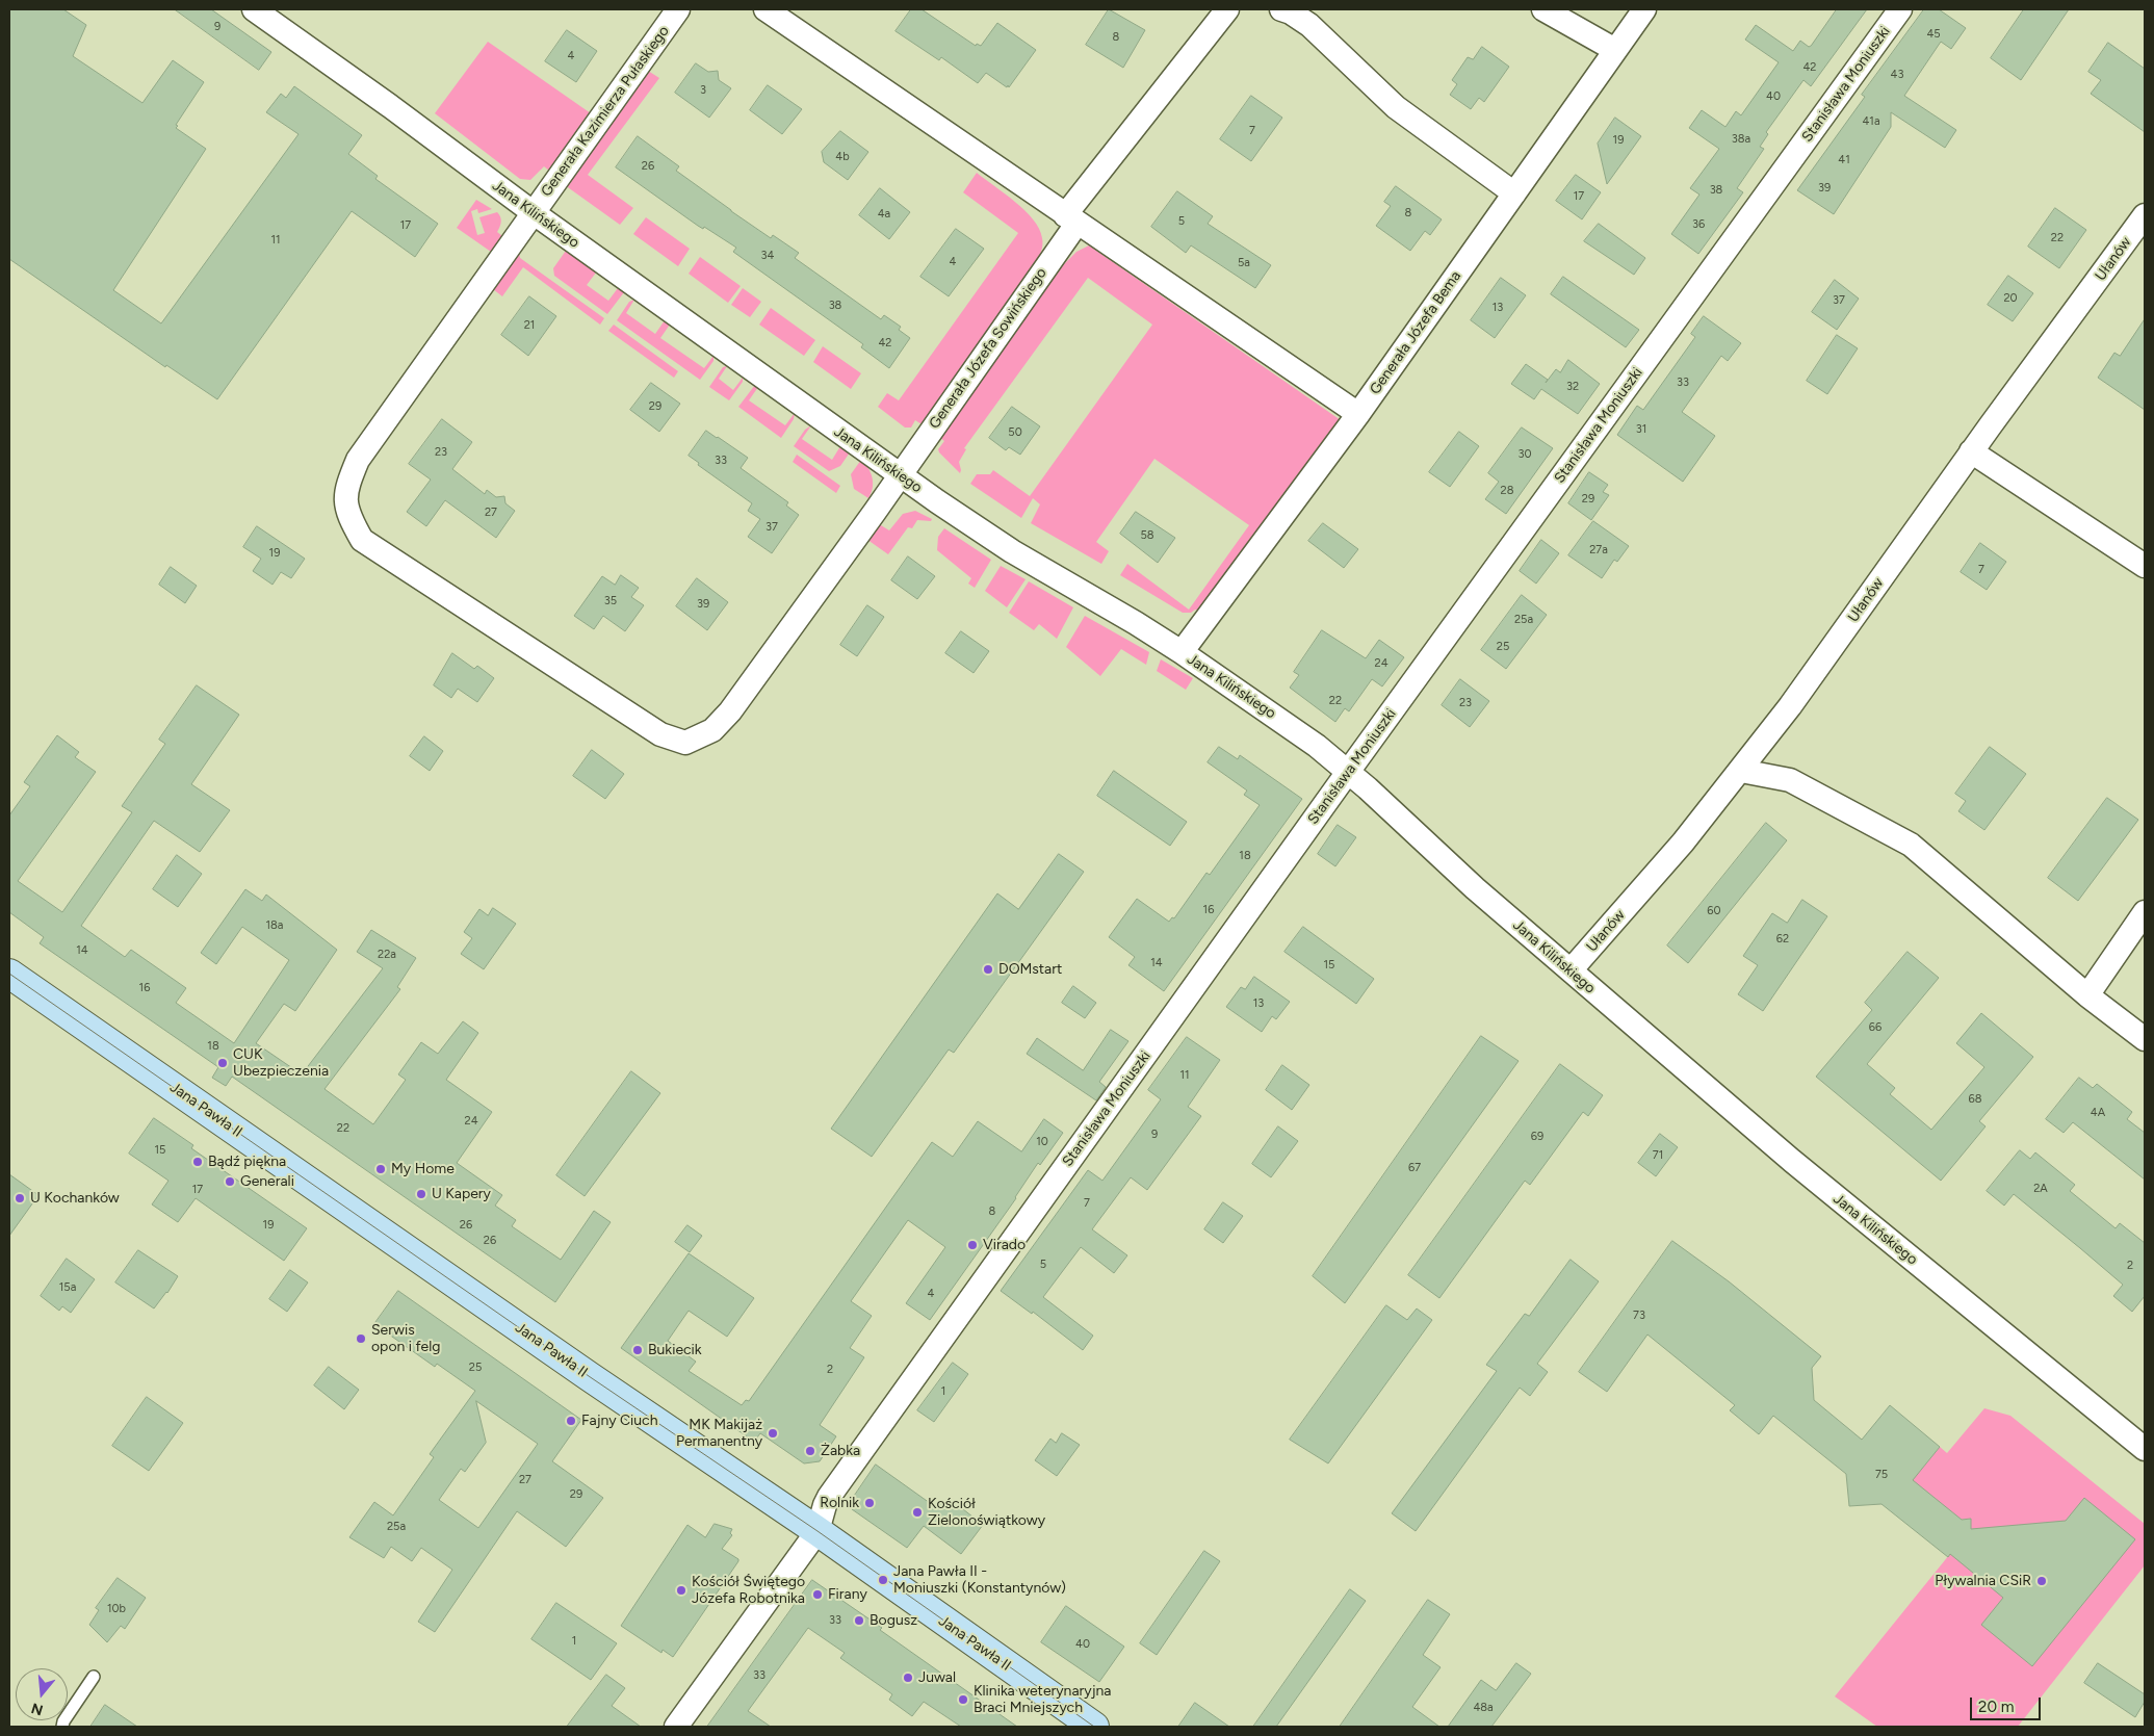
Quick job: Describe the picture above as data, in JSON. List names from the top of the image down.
{
  "streets": {
    "main road": ["Jana Pawła II"],
    "street": [
      "Stanisława Moniuszki",
      "Generała Kazimierza Pułaskiego",
      "Jana Kilińskiego",
      "Ułanów",
      "Generała Józefa Bema",
      "Generała Józefa Sowińskiego"
    ]
  },
  "crossings": [
    ["Stanisława Moniuszki", "Jana Kilińskiego"],
    ["Stanisława Moniuszki", "Jana Pawła II"],
    ["Generała Kazimierza Pułaskiego", "Jana Kilińskiego"],
    ["Generała Kazimierza Pułaskiego", "Generała Józefa Sowińskiego"],
    ["Jana Kilińskiego", "Ułanów"],
    ["Jana Kilińskiego", "Generała Józefa Bema"],
    ["Jana Kilińskiego", "Generała Józefa Sowińskiego"]
  ],
  "places": [
    "DOMstart",
    "CUK Ubezpieczenia",
    "Bądź piękna",
    "My Home",
    "Generali",
    "U Kapery",
    "U Kochanków",
    "Virado",
    "Serwis opon i felg",
    "Bukiecik",
    "Fajny Ciuch",
    "MK Makijaż Permanentny",
    "Żabka",
    "Rolnik",
    "Kościół Zielonoświątkowy",
    "Jana Pawła II - Moniuszki (Konstantynów)",
    "Pływalnia CSiR",
    "Kościół Świętego Józefa Robotnika",
    "Firany",
    "Bogusz",
    "Juwal",
    "Klinika weterynaryjna Braci Mniejszych"
  ],
  "house_numbers": [
    "9",
    "45",
    "8",
    "4",
    "42",
    "43",
    "3",
    "40",
    "41a",
    "7",
    "38a",
    "19",
    "4b",
    "41",
    "26",
    "39",
    "38",
    "17",
    "8",
    "4a",
    "5",
    "36",
    "17",
    "22",
    "11",
    "34",
    "4",
    "5a",
    "20",
    "37",
    "38",
    "13",
    "21",
    "42",
    "33",
    "32",
    "29",
    "31",
    "50",
    "23",
    "30",
    "33",
    "28",
    "29",
    "27",
    "37",
    "58",
    "27a",
    "19",
    "7",
    "35",
    "39",
    "25a",
    "25",
    "24",
    "22",
    "23",
    "18",
    "16",
    "60",
    "18a",
    "62",
    "14",
    "22a",
    "14",
    "15",
    "16",
    "13",
    "66",
    "18",
    "11",
    "68",
    "4A",
    "24",
    "22",
    "9",
    "69",
    "10",
    "15",
    "71",
    "67",
    "2A",
    "17",
    "7",
    "8",
    "19",
    "26",
    "26",
    "5",
    "2",
    "15a",
    "4",
    "73",
    "25",
    "2",
    "1",
    "75",
    "27",
    "29",
    "25a",
    "10b",
    "33",
    "1",
    "40",
    "33",
    "48a"
  ],
  "scale_bar": "20 m",
  "north": "bottom"
}
